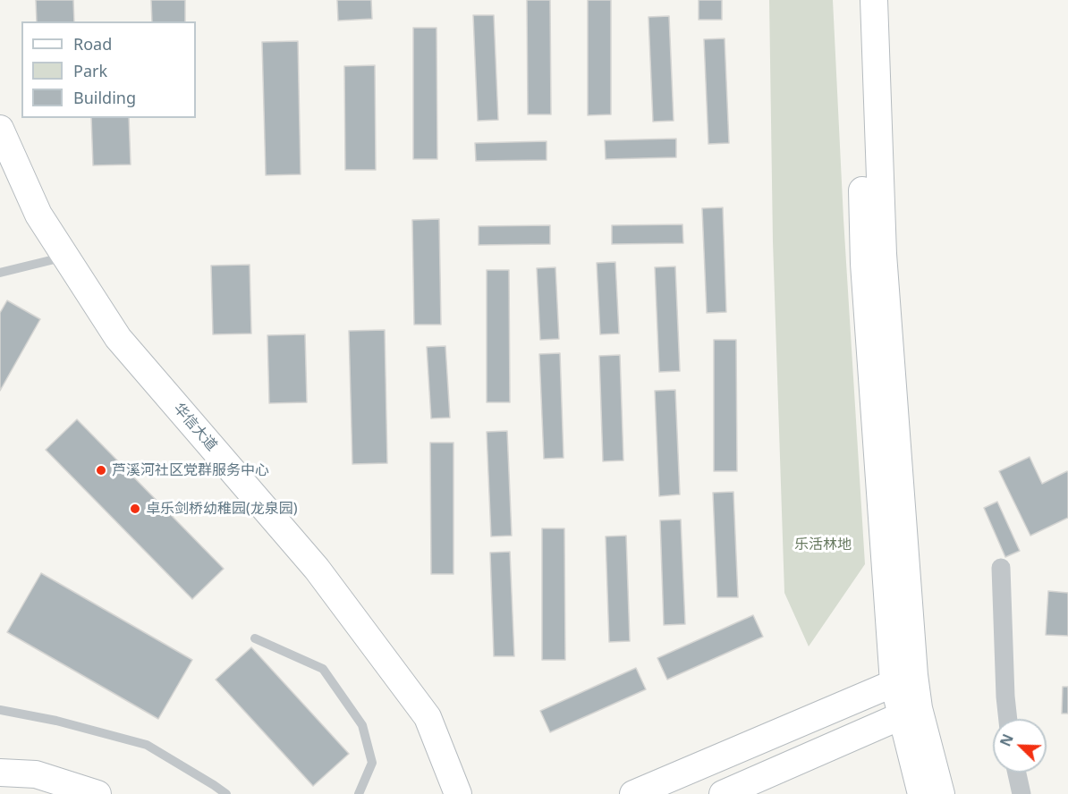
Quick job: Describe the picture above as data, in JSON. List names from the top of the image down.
{
  "streets": {
    "street": ["华信大道"]
  },
  "parks": ["乐活林地"],
  "places": ["芦溪河社区党群服务中心", "卓乐剑桥幼稚园(龙泉园)"],
  "legend": ["Road", "Park", "Building"],
  "north": "top left"
}
